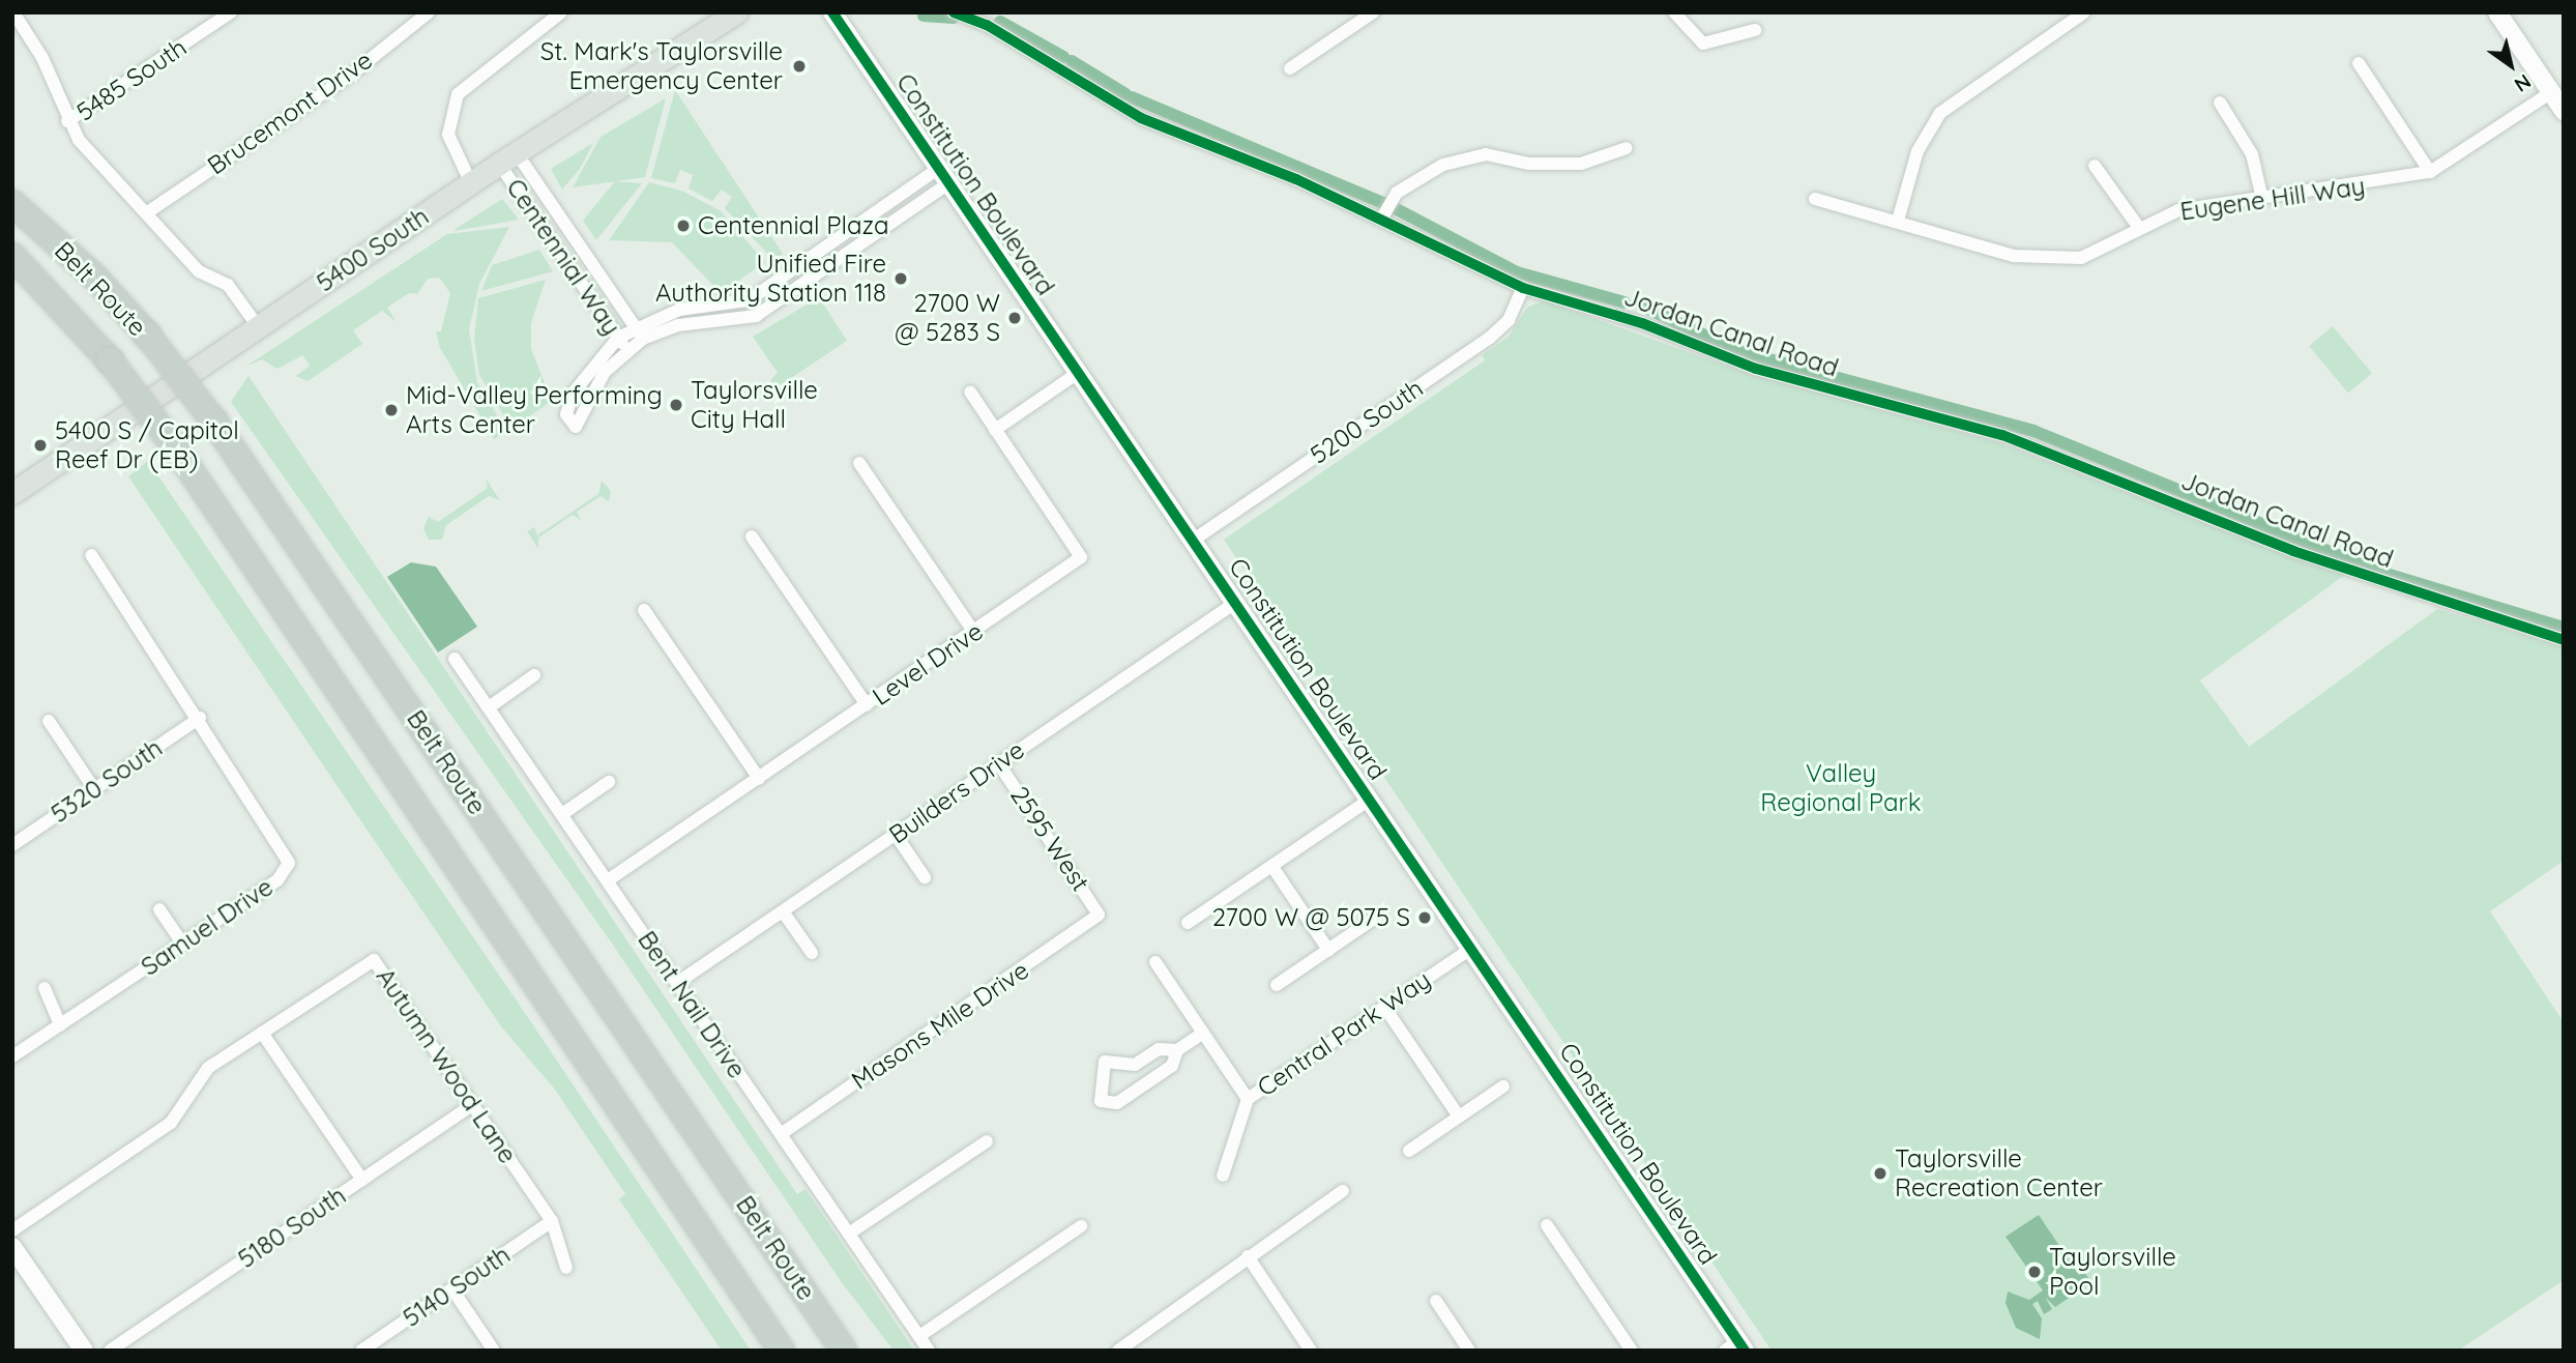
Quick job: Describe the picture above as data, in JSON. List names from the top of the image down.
{
  "streets": {
    "highway": ["Belt Route"],
    "main road": ["Constitution Boulevard", "5400 South"],
    "street": [
      "5485 South",
      "Brucemont Drive",
      "Eugene Hill Way",
      "Centennial Way",
      "Jordan Canal Road",
      "5200 South",
      "Level Drive",
      "5320 South",
      "Builders Drive",
      "2595 West",
      "Samuel Drive",
      "Bent Nail Drive",
      "Masons Mile Drive",
      "Central Park Way",
      "Autumn Wood Lane",
      "5180 South",
      "5140 South"
    ]
  },
  "crossings": [
    ["Constitution Boulevard", "5200 South"],
    ["Constitution Boulevard", "Builders Drive"],
    ["Constitution Boulevard", "Central Park Way"],
    ["5400 South", "Centennial Way"],
    ["Jordan Canal Road", "5200 South"],
    ["Level Drive", "Bent Nail Drive"],
    ["5320 South", "Samuel Drive"],
    ["Builders Drive", "2595 West"],
    ["Builders Drive", "Bent Nail Drive"],
    ["2595 West", "Masons Mile Drive"],
    ["Bent Nail Drive", "Masons Mile Drive"],
    ["Autumn Wood Lane", "5180 South"],
    ["Autumn Wood Lane", "5140 South"]
  ],
  "parks": ["Valley Regional Park"],
  "places": [
    "St. Mark's Taylorsville Emergency Center",
    "Centennial Plaza",
    "Unified Fire Authority Station 118",
    "2700 W @ 5283 S",
    "Taylorsville City Hall",
    "Mid-Valley Performing Arts Center",
    "5400 S / Capitol Reef Dr (EB)",
    "2700 W @ 5075 S",
    "Taylorsville Recreation Center",
    "Taylorsville Pool"
  ],
  "north": "bottom right"
}
